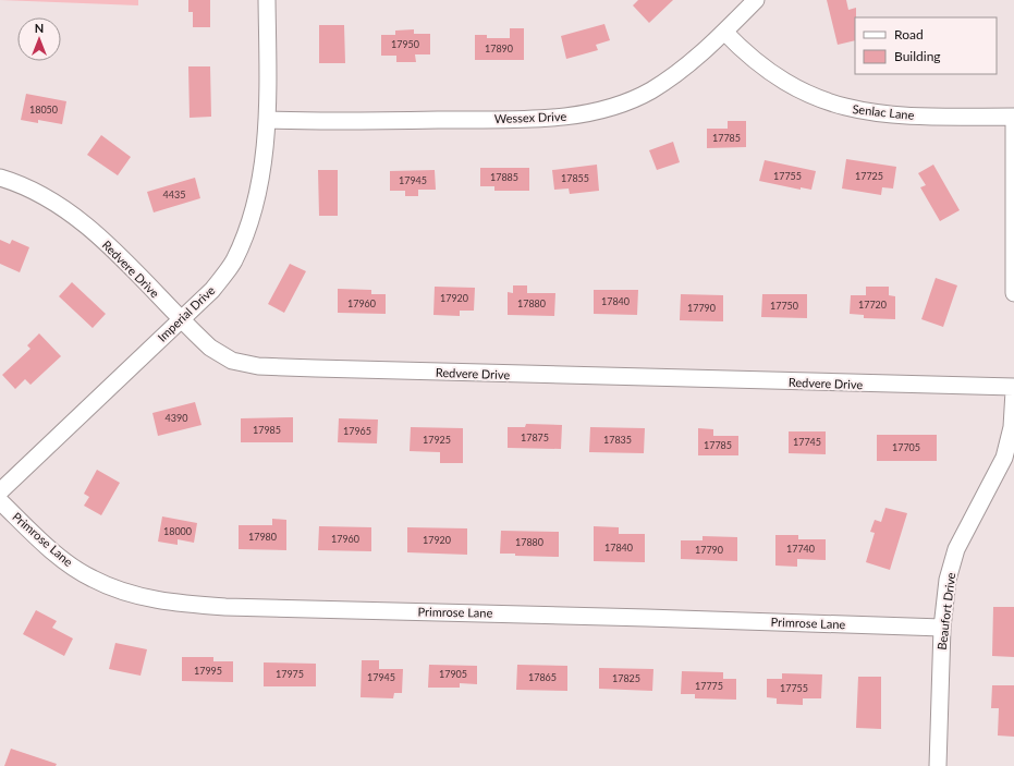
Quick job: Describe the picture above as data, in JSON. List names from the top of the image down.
{
  "streets": {
    "street": [
      "Senlac Lane",
      "Wessex Drive",
      "Redvere Drive",
      "Imperial Drive",
      "Primrose Lane",
      "Beaufort Drive"
    ]
  },
  "crossings": [
    ["Senlac Lane", "Wessex Drive"],
    ["Wessex Drive", "Imperial Drive"],
    ["Redvere Drive", "Imperial Drive"],
    ["Primrose Lane", "Beaufort Drive"]
  ],
  "house_numbers": [
    "17950",
    "17890",
    "18050",
    "17785",
    "17755",
    "17725",
    "17885",
    "17855",
    "17945",
    "4435",
    "17920",
    "17840",
    "17960",
    "17880",
    "17720",
    "17750",
    "17790",
    "4390",
    "17985",
    "17965",
    "17875",
    "17925",
    "17835",
    "17745",
    "17785",
    "17705",
    "18000",
    "17980",
    "17960",
    "17920",
    "17880",
    "17840",
    "17740",
    "17790",
    "17995",
    "17975",
    "17905",
    "17945",
    "17865",
    "17825",
    "17775",
    "17755"
  ],
  "legend": ["Road", "Building"],
  "north": "top"
}
